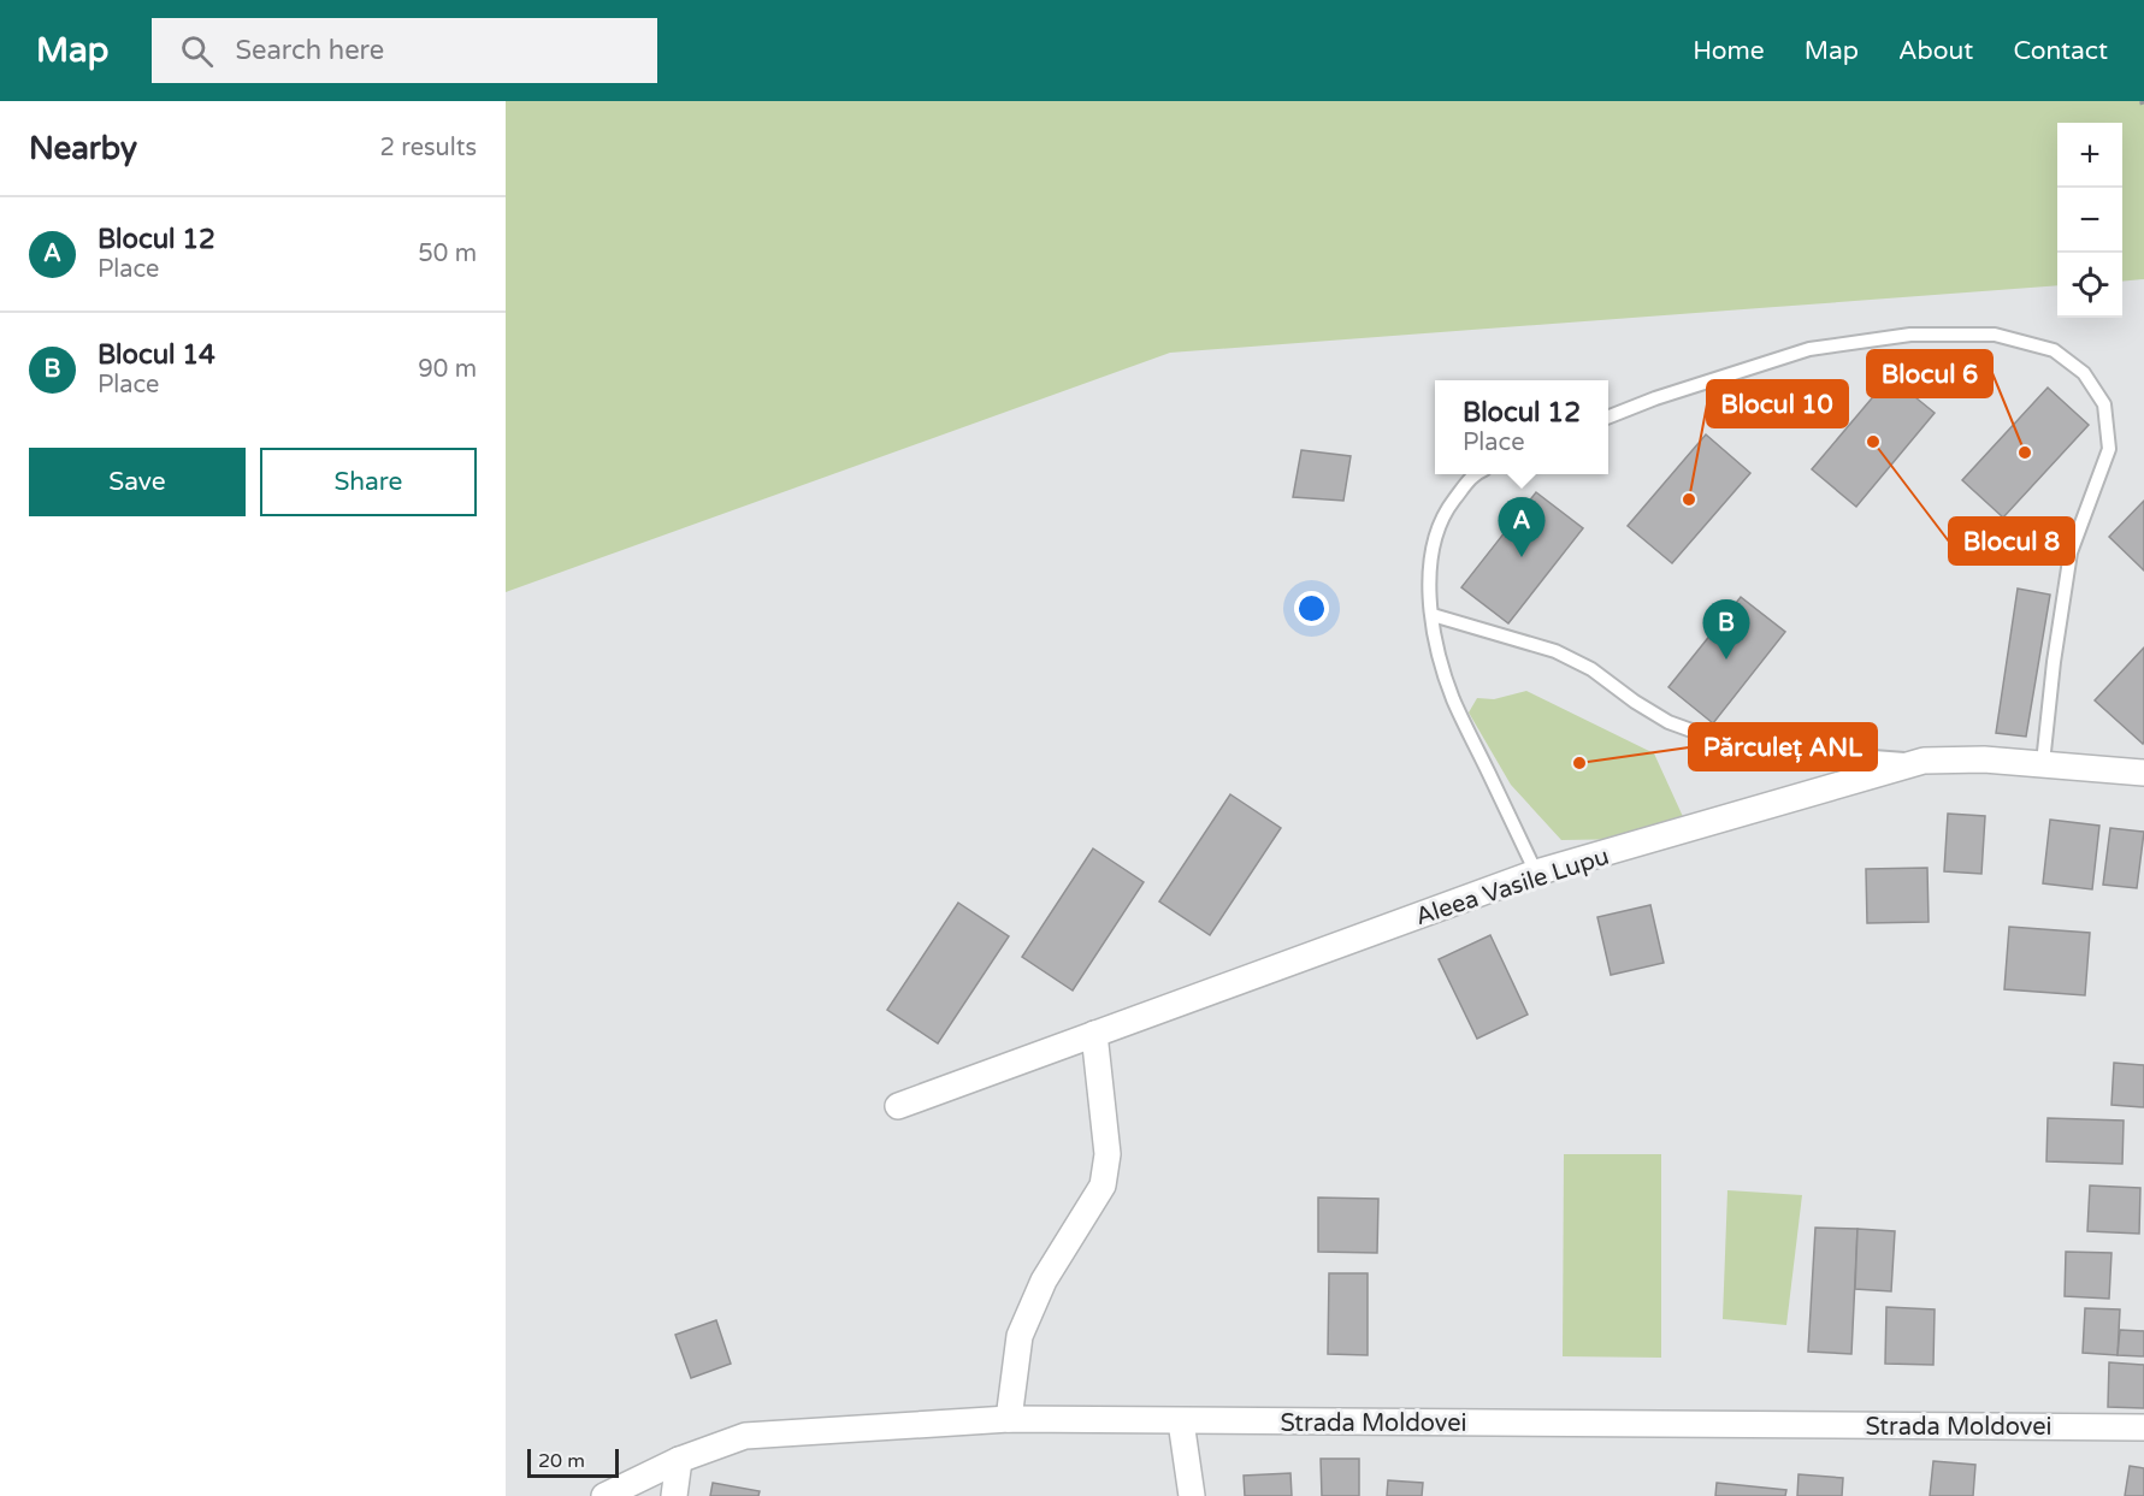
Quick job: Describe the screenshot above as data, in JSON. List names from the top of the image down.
{
  "streets": {
    "street": ["Aleea Vasile Lupu", "Strada Moldovei"]
  },
  "places": [
    "Blocul 8",
    "Blocul 6",
    "Blocul 10",
    "Părculeț ANL"
  ],
  "scale_bar": "20 m",
  "page": {
    "header": "Map",
    "search": "Search here",
    "nav": [
      "Home",
      "Map",
      "About",
      "Contact"
    ],
    "heading": ["Nearby", "2 results"],
    "map_buttons": ["+", "−"],
    "list": [
      {
        "mark": "A",
        "name": "Blocul 12",
        "note": "Place",
        "value": "50 m"
      },
      {
        "mark": "B",
        "name": "Blocul 14",
        "note": "Place",
        "value": "90 m"
      }
    ],
    "popup": ["Blocul 12", "Place"],
    "buttons": ["Save", "Share"],
    "pins": ["A", "B"],
    "scale": "20 m"
  }
}
